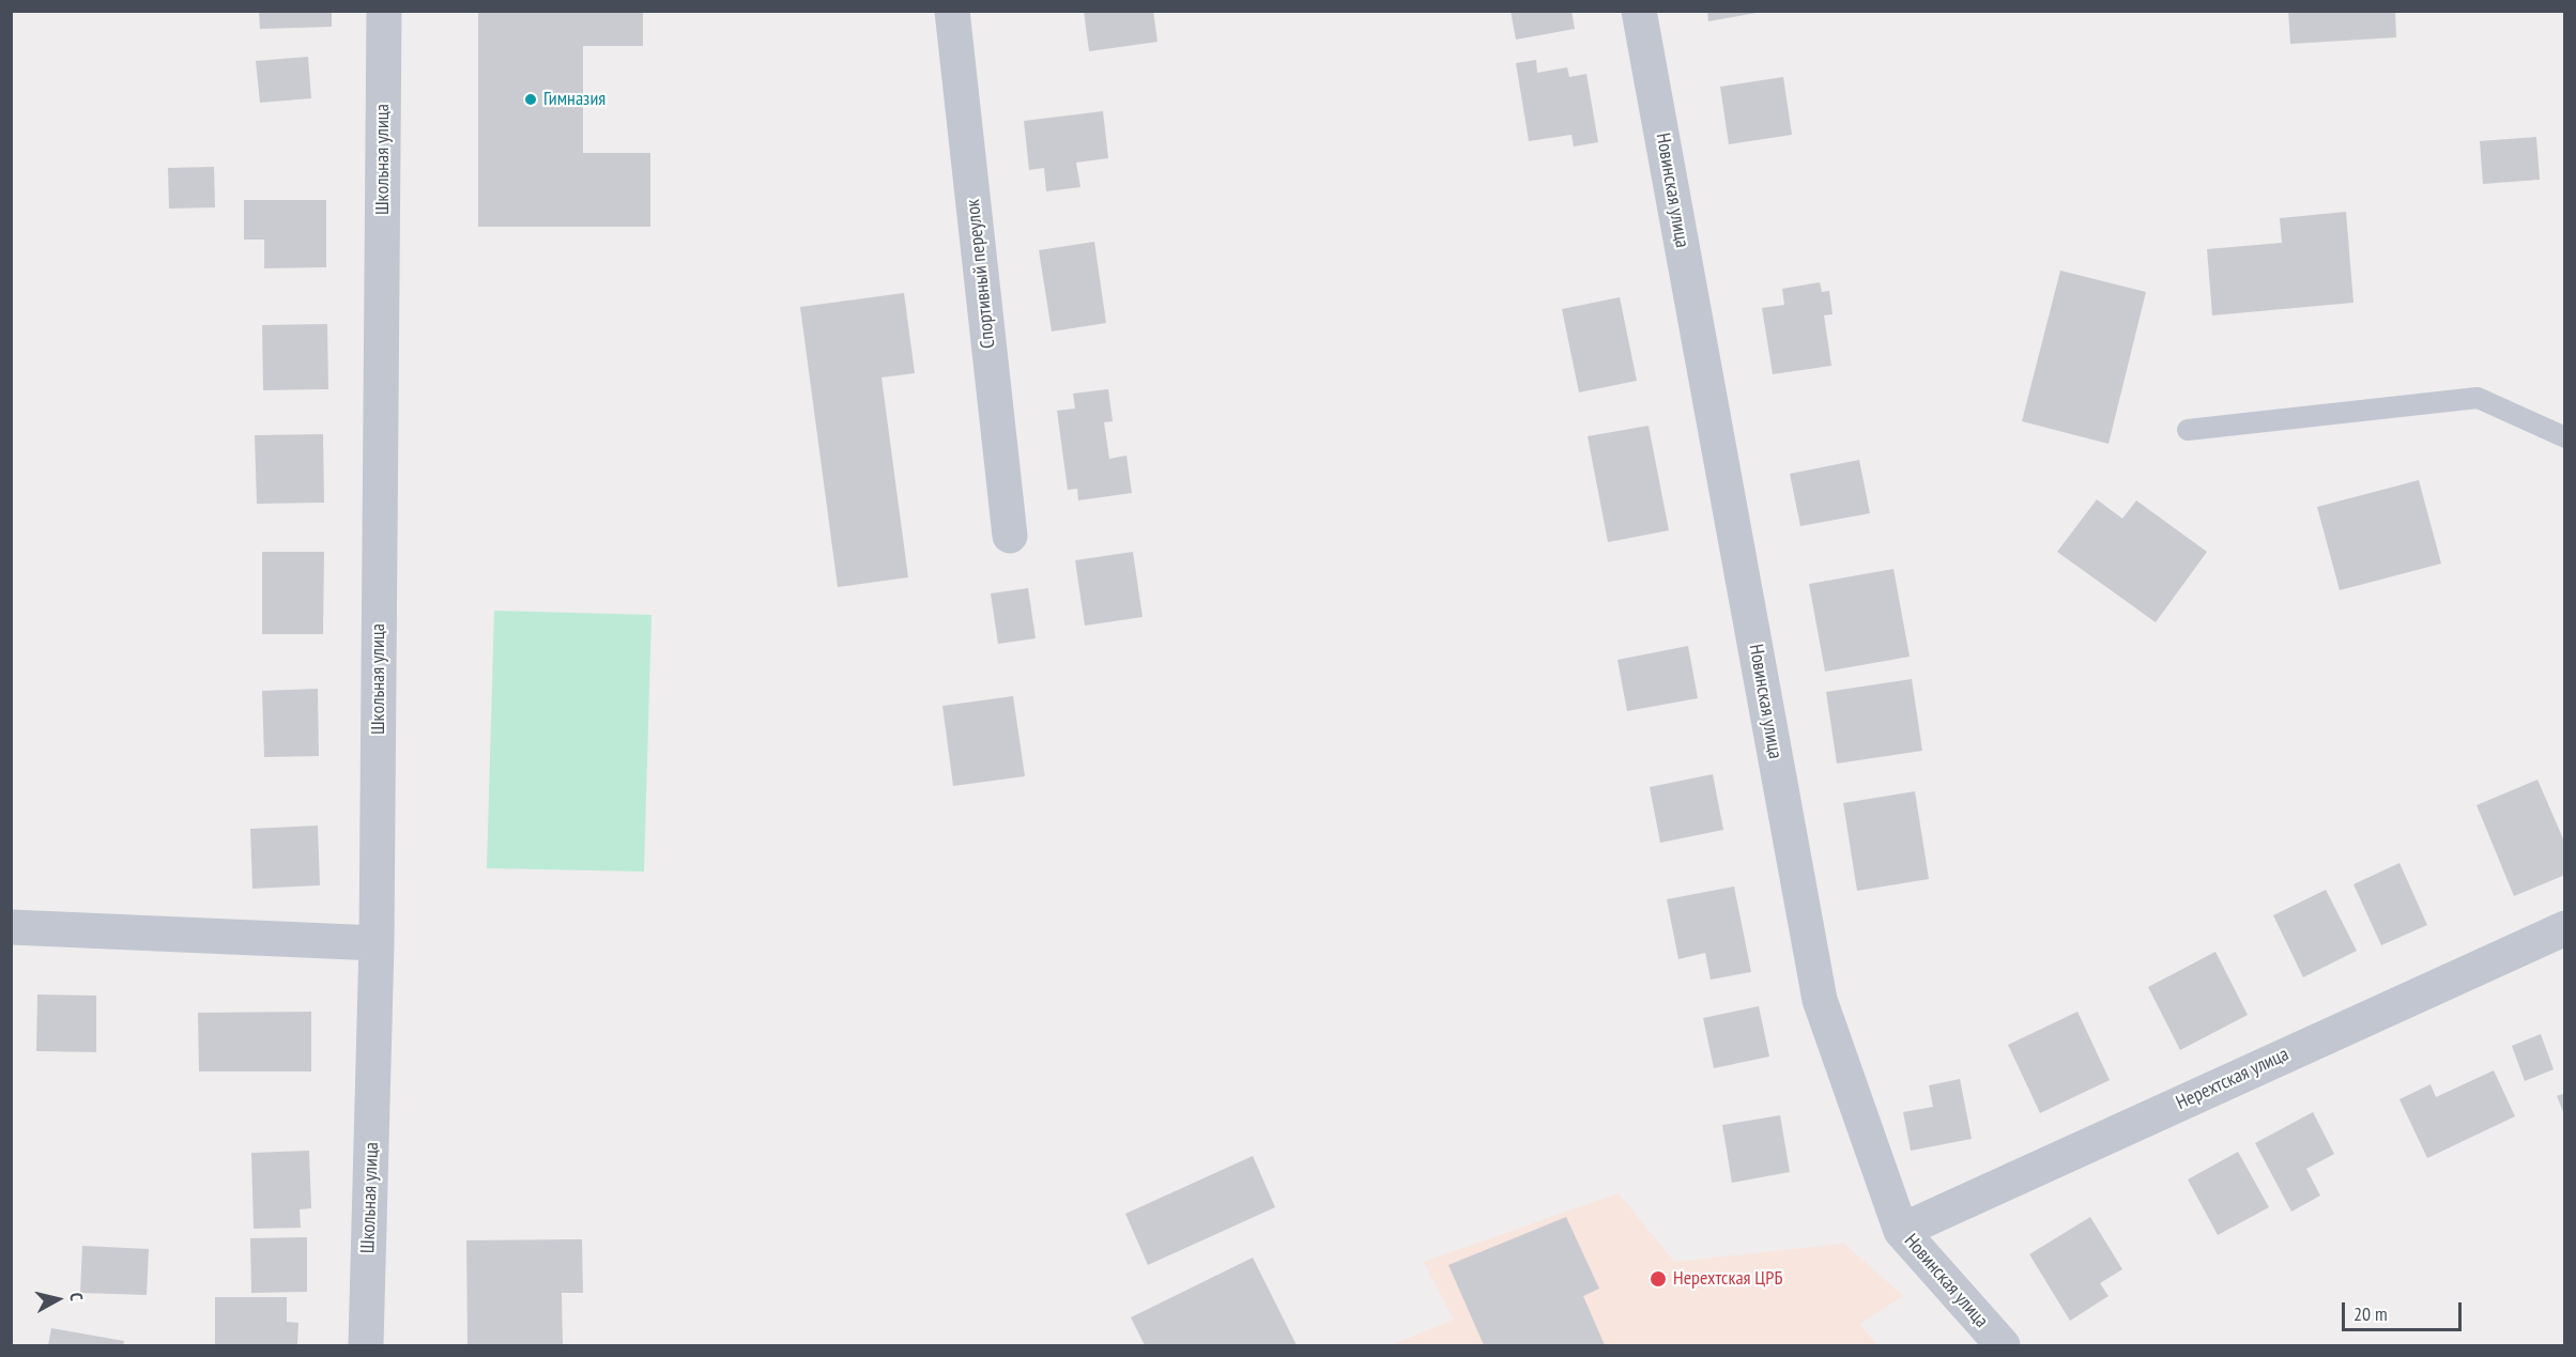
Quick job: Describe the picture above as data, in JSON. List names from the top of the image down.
{
  "streets": {
    "street": [
      "Школьная улица",
      "Новинская улица",
      "Спортивный переулок",
      "Нерехтская улица"
    ]
  },
  "crossings": [
    ["Новинская улица", "Нерехтская улица"]
  ],
  "places": ["Гимназия", "Нерехтская ЦРБ"],
  "scale_bar": "20 m",
  "north": "right"
}
